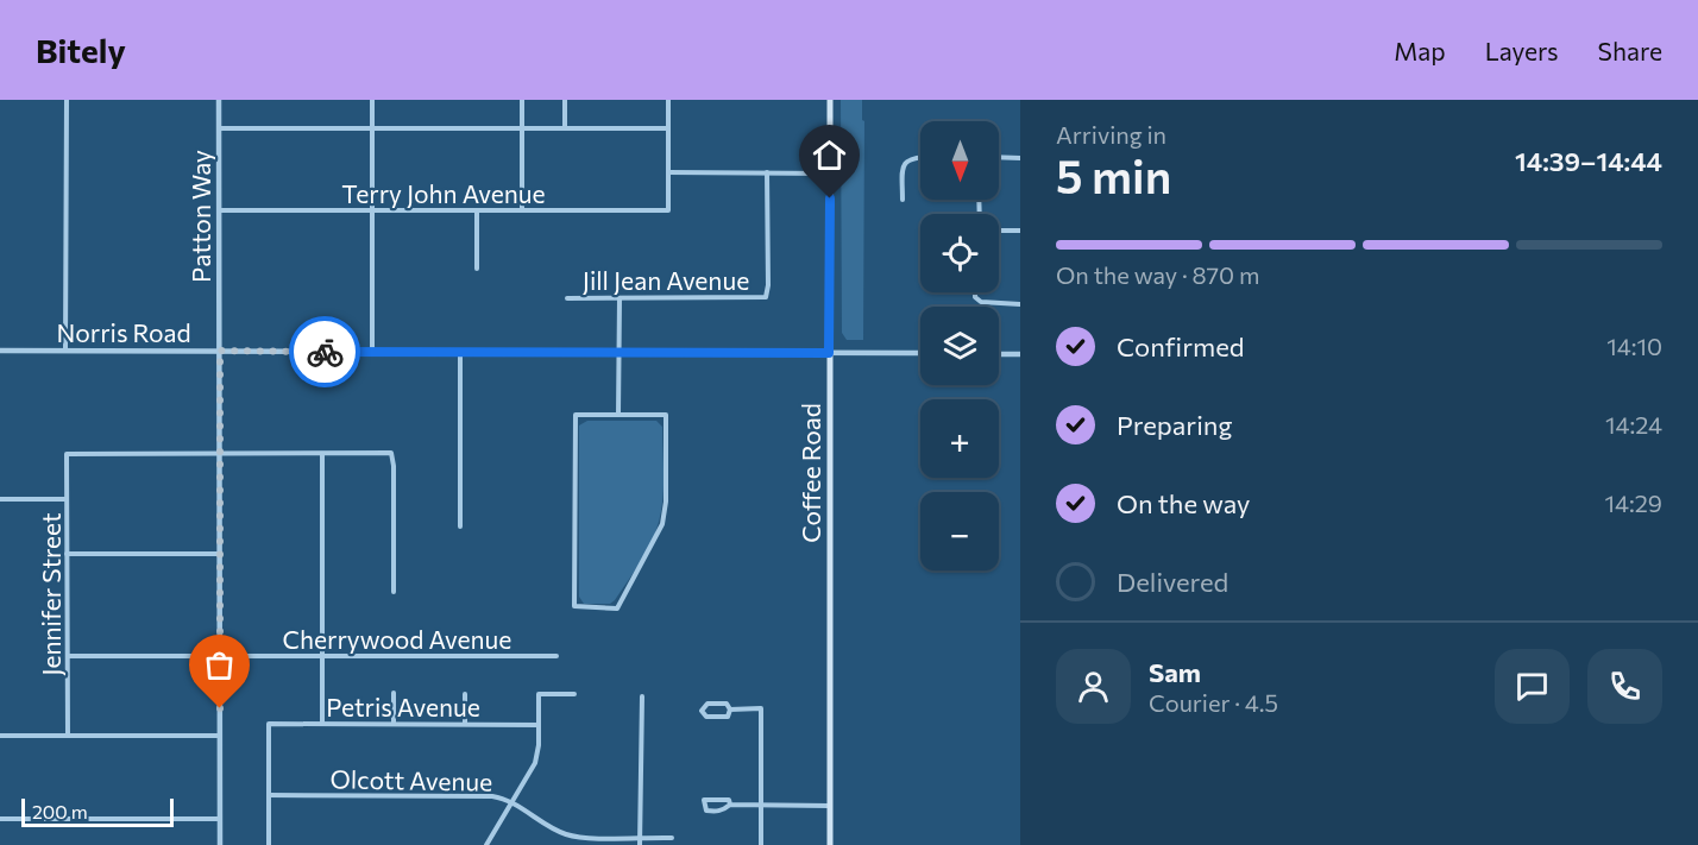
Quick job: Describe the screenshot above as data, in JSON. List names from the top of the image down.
{
  "streets": {
    "main road": ["Coffee Road"],
    "street": [
      "Terry John Avenue",
      "Patton Way",
      "Jill Jean Avenue",
      "Norris Road",
      "Jennifer Street",
      "Cherrywood Avenue",
      "Petris Avenue",
      "Olcott Avenue"
    ]
  },
  "crossings": [
    ["Terry John Avenue", "Patton Way"],
    ["Patton Way", "Norris Road"],
    ["Patton Way", "Jennifer Street"],
    ["Patton Way", "Cherrywood Avenue"],
    ["Norris Road", "Coffee Road"],
    ["Jennifer Street", "Cherrywood Avenue"],
    ["Petris Avenue", "Olcott Avenue"]
  ],
  "scale_bar": "200 m",
  "north": "bottom",
  "page": {
    "header": "Bitely",
    "nav": ["Map", "Layers", "Share"],
    "heading": ["5 min", "Arriving in", "14:39–14:44"],
    "panel": ["Sam", "Courier · 4.5"],
    "map_buttons": ["+", "−"],
    "bar": "On the way · 870 m",
    "list": [
      ["Confirmed", "14:10"],
      ["Preparing", "14:24"],
      ["On the way", "14:29"],
      "Delivered"
    ],
    "scale": "200 m"
  }
}
